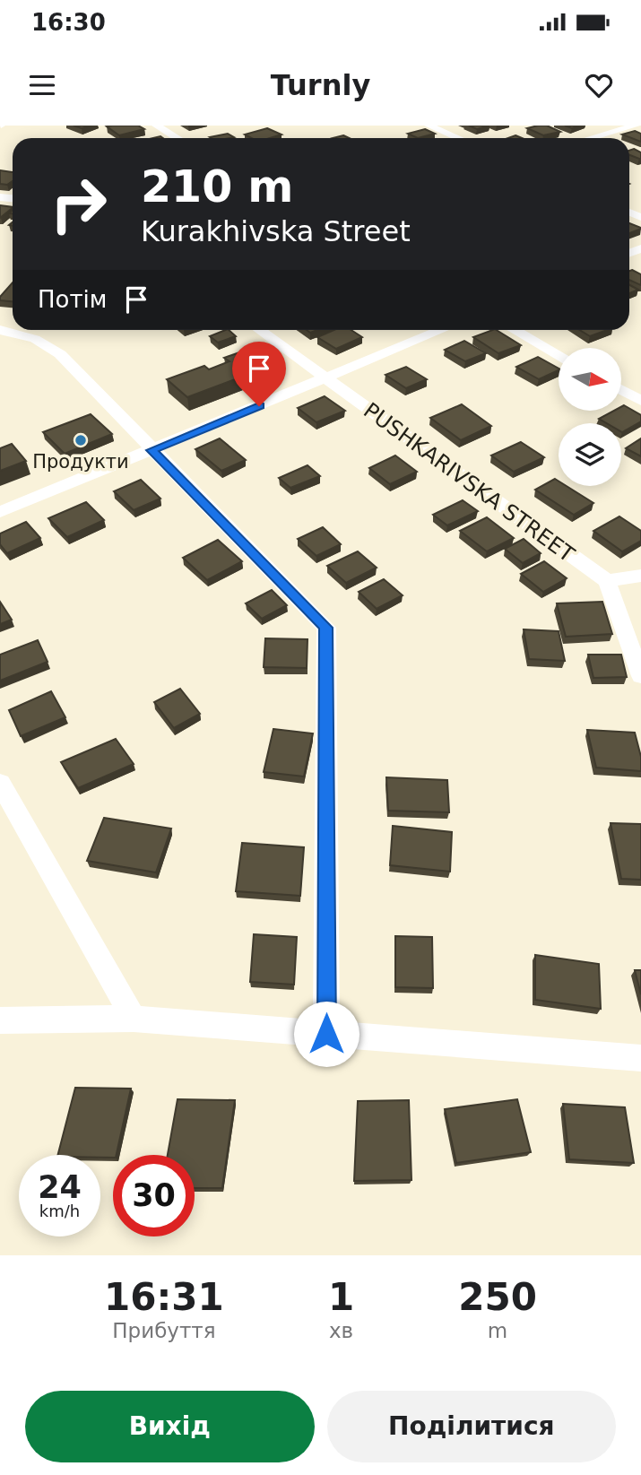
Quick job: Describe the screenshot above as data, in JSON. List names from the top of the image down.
{
  "streets": {
    "street": ["PUSHKARIVSKA STREET"]
  },
  "places": ["Продукти"],
  "north": "right",
  "page": {
    "status": "16:30",
    "header": "Turnly",
    "turn": ["210 m", "Kurakhivska Street"],
    "then": "Потім",
    "speed": "24 km/h",
    "limit": "30",
    "eta": [
      "16:31",
      "Прибуття",
      "1",
      "хв",
      "250",
      "m"
    ],
    "buttons": ["Вихід", "Поділитися"]
  }
}
